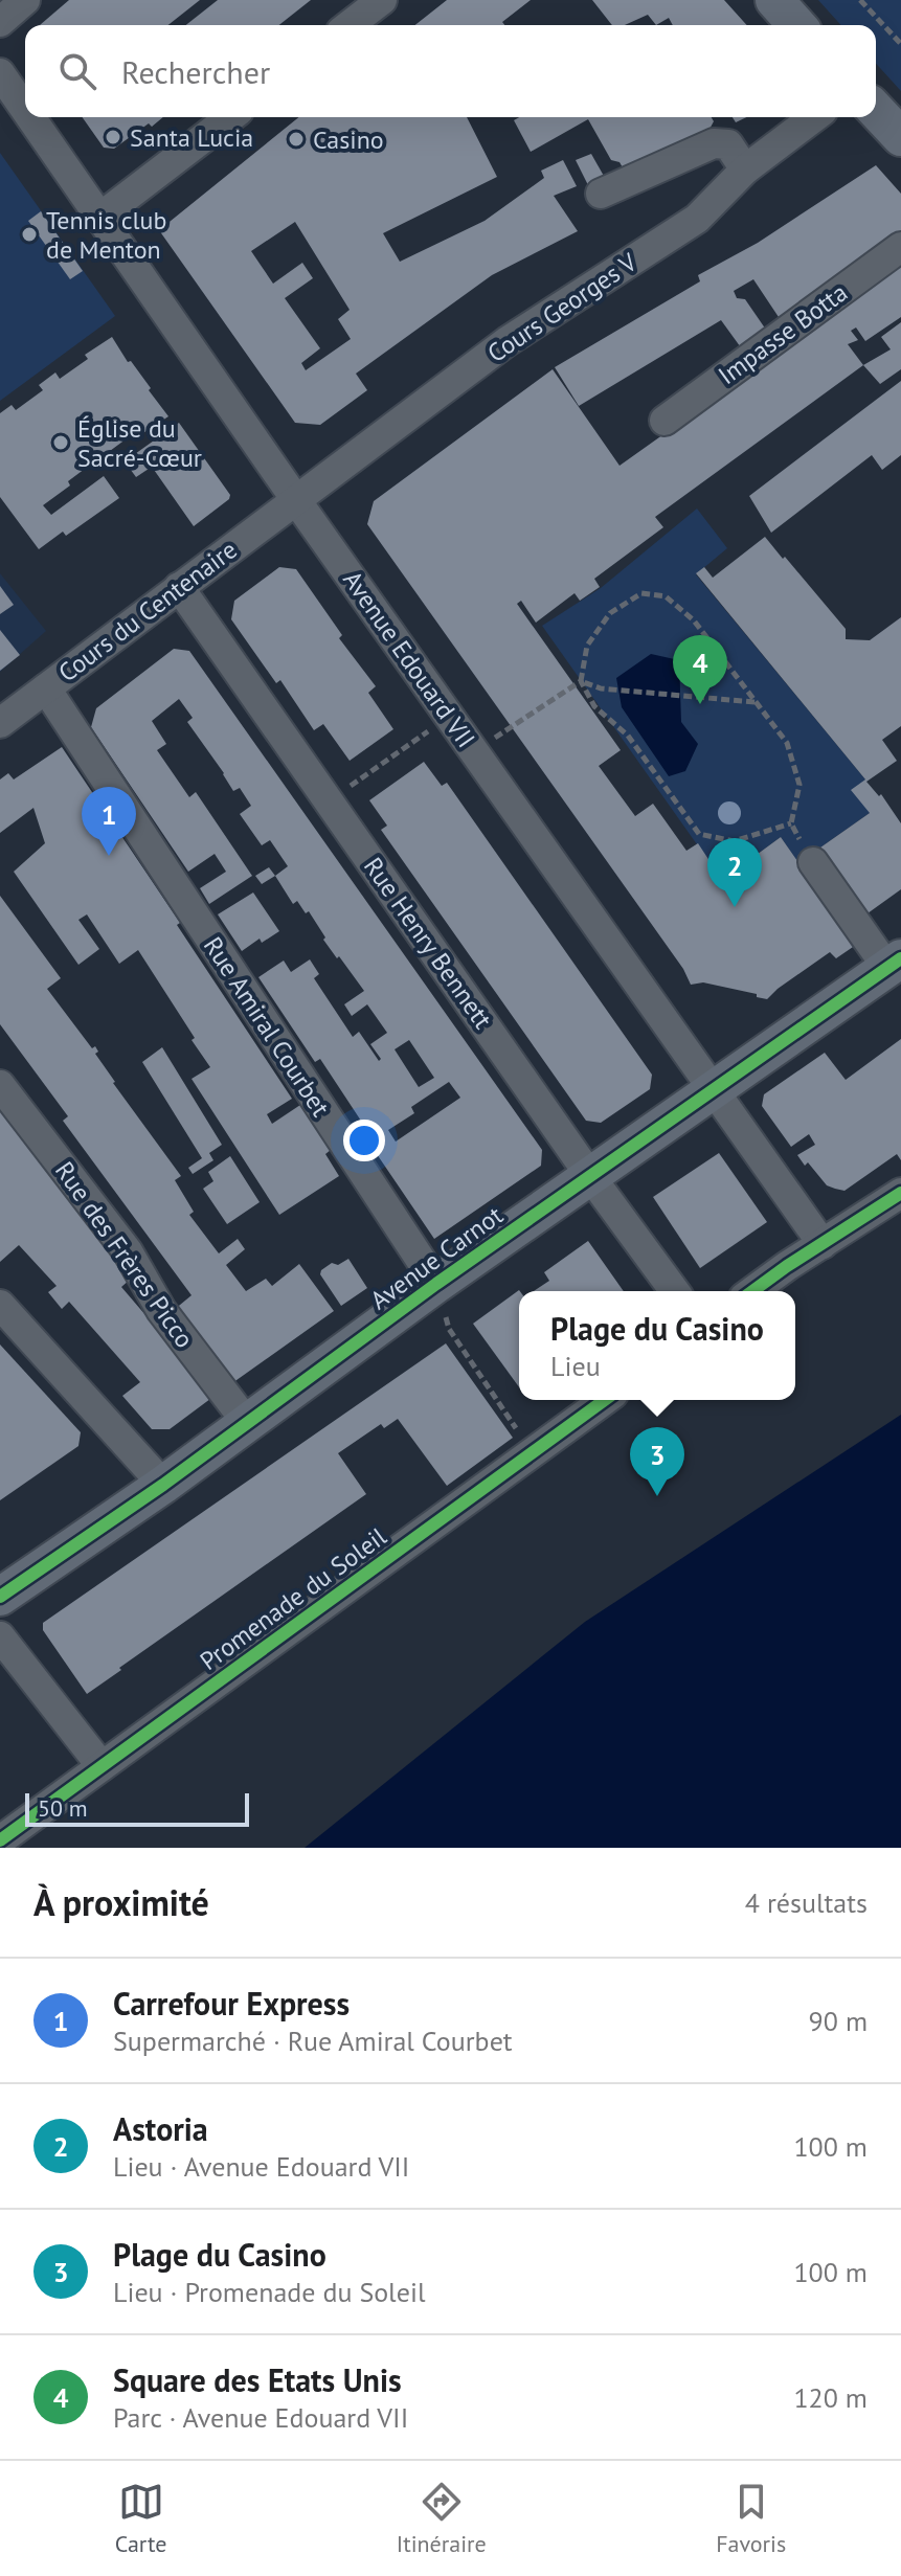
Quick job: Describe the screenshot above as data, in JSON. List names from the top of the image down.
{
  "streets": {
    "main road": ["Avenue Carnot"],
    "street": [
      "Cours Georges V",
      "Impasse Botta",
      "Cours du Centenaire",
      "Avenue Edouard VII",
      "Rue Henry Bennett",
      "Rue Amiral Courbet",
      "Rue des Frères Picco",
      "Promenade du Soleil"
    ]
  },
  "crossings": [
    ["Cours Georges V", "Cours du Centenaire"],
    ["Cours Georges V", "Avenue Edouard VII"],
    ["Cours du Centenaire", "Avenue Edouard VII"],
    ["Cours du Centenaire", "Rue Henry Bennett"],
    ["Cours du Centenaire", "Rue Amiral Courbet"],
    ["Avenue Edouard VII", "Avenue Carnot"],
    ["Rue Henry Bennett", "Avenue Carnot"],
    ["Rue Amiral Courbet", "Avenue Carnot"],
    ["Rue des Frères Picco", "Avenue Carnot"]
  ],
  "places": [
    "Santa Lucia",
    "Casino",
    "Tennis club de Menton",
    "Église du Sacré-Cœur"
  ],
  "scale_bar": "50 m",
  "page": {
    "search": "Rechercher",
    "pins": [
      "4",
      "1",
      "2",
      "3"
    ],
    "popup": ["Plage du Casino", "Lieu"],
    "scale": "50 m",
    "heading": ["À proximité", "4 résultats"],
    "list": [
      {
        "mark": "1",
        "name": "Carrefour Express",
        "note": "Supermarché · Rue Amiral Courbet",
        "value": "90 m"
      },
      {
        "mark": "2",
        "name": "Astoria",
        "note": "Lieu · Avenue Edouard VII",
        "value": "100 m"
      },
      {
        "mark": "3",
        "name": "Plage du Casino",
        "note": "Lieu · Promenade du Soleil",
        "value": "100 m"
      },
      {
        "mark": "4",
        "name": "Square des Etats Unis",
        "note": "Parc · Avenue Edouard VII",
        "value": "120 m"
      }
    ],
    "nav": ["Carte", "Itinéraire", "Favoris"]
  }
}
